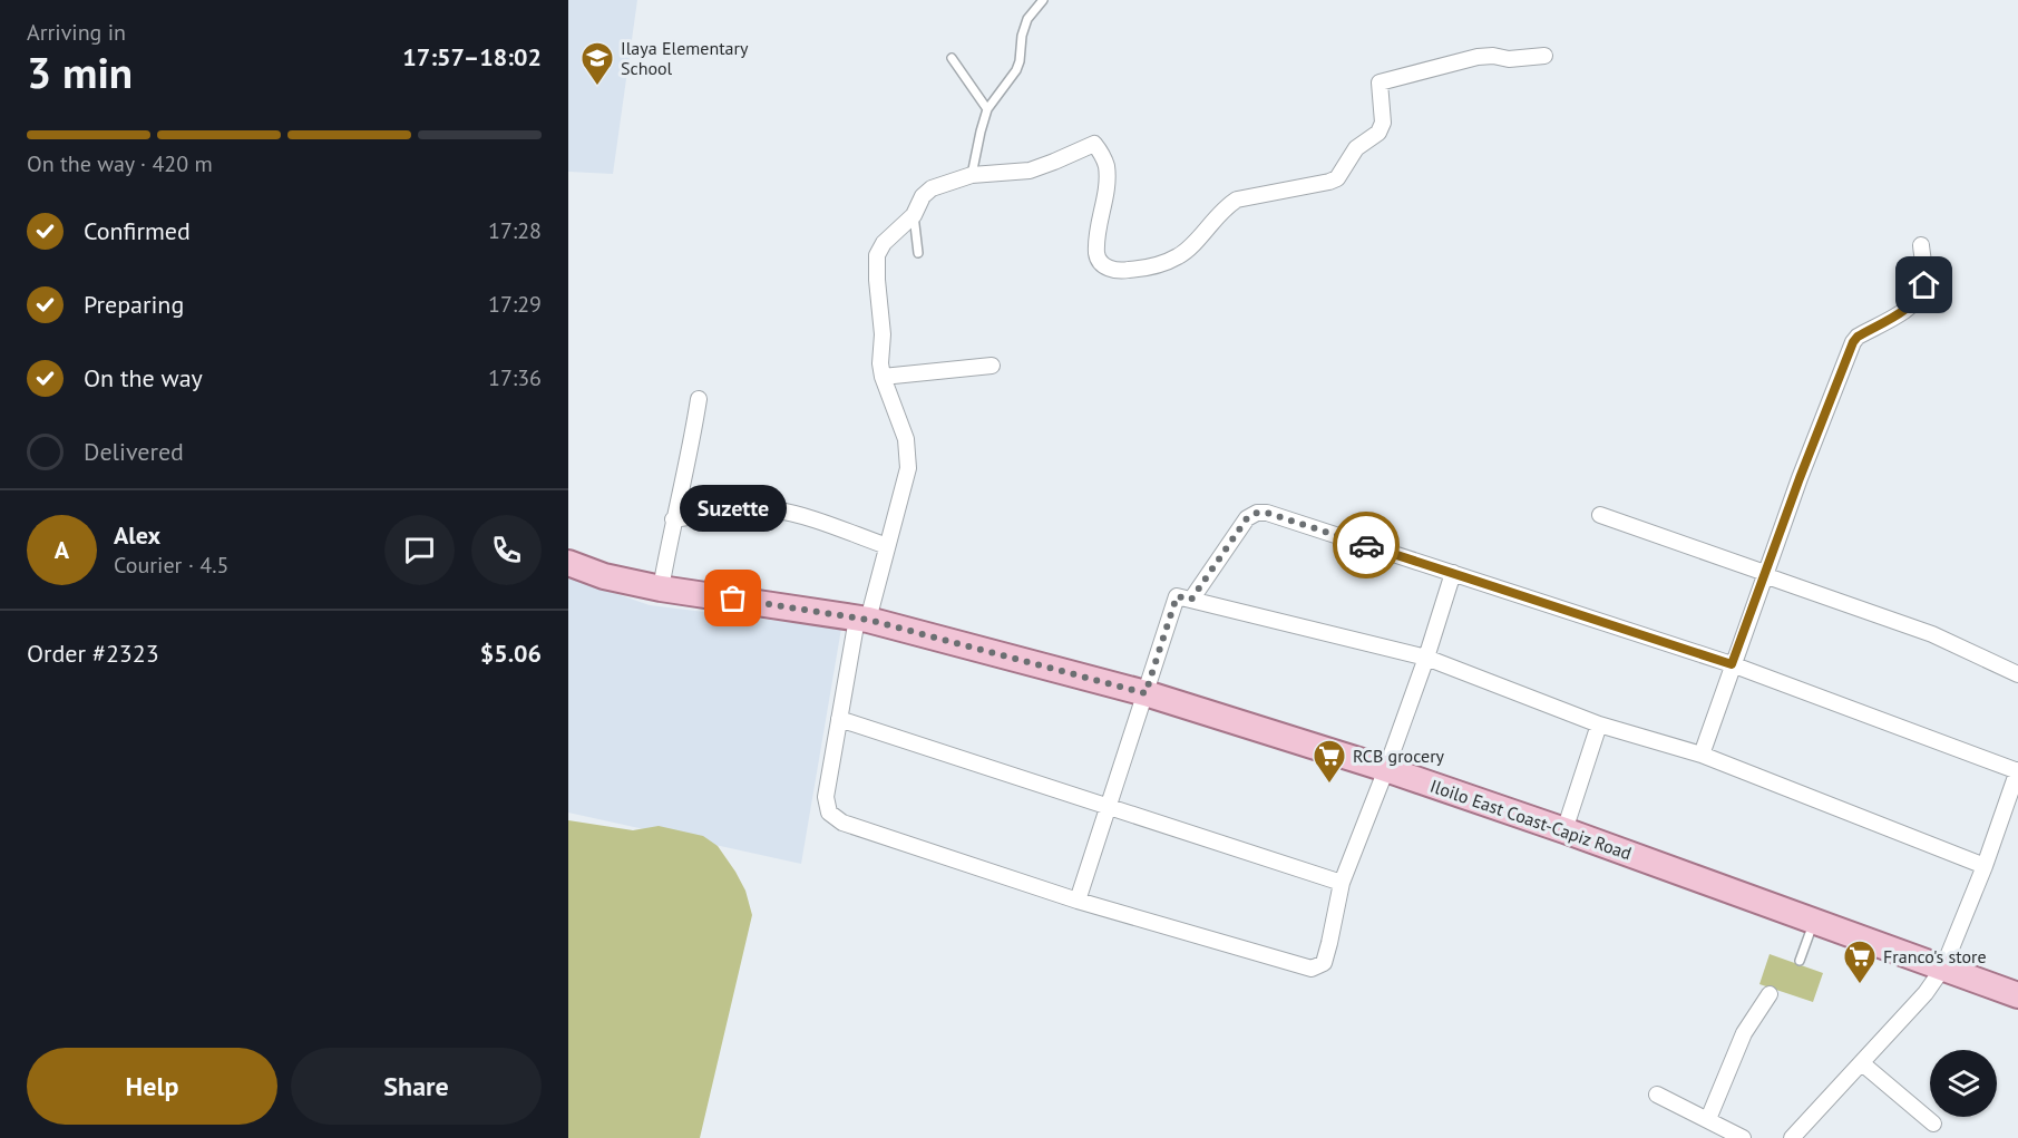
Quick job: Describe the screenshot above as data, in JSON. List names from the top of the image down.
{
  "streets": {
    "main road": ["Iloilo East Coast-Capiz Road"]
  },
  "places": {
    "school or university": ["Ilaya Elementary School"],
    "other": ["Suzette"],
    "supermarket": ["RCB grocery", "Franco's store"]
  },
  "page": {
    "heading": ["3 min", "Arriving in", "17:57–18:02"],
    "panel": [
      "Alex",
      "Courier · 4.5",
      "Order #2323",
      "$5.06"
    ],
    "bar": "On the way · 420 m",
    "list": [
      ["Confirmed", "17:28"],
      ["Preparing", "17:29"],
      ["On the way", "17:36"],
      "Delivered"
    ],
    "bubble": "Suzette",
    "round": "A",
    "buttons": ["Help", "Share"]
  }
}
